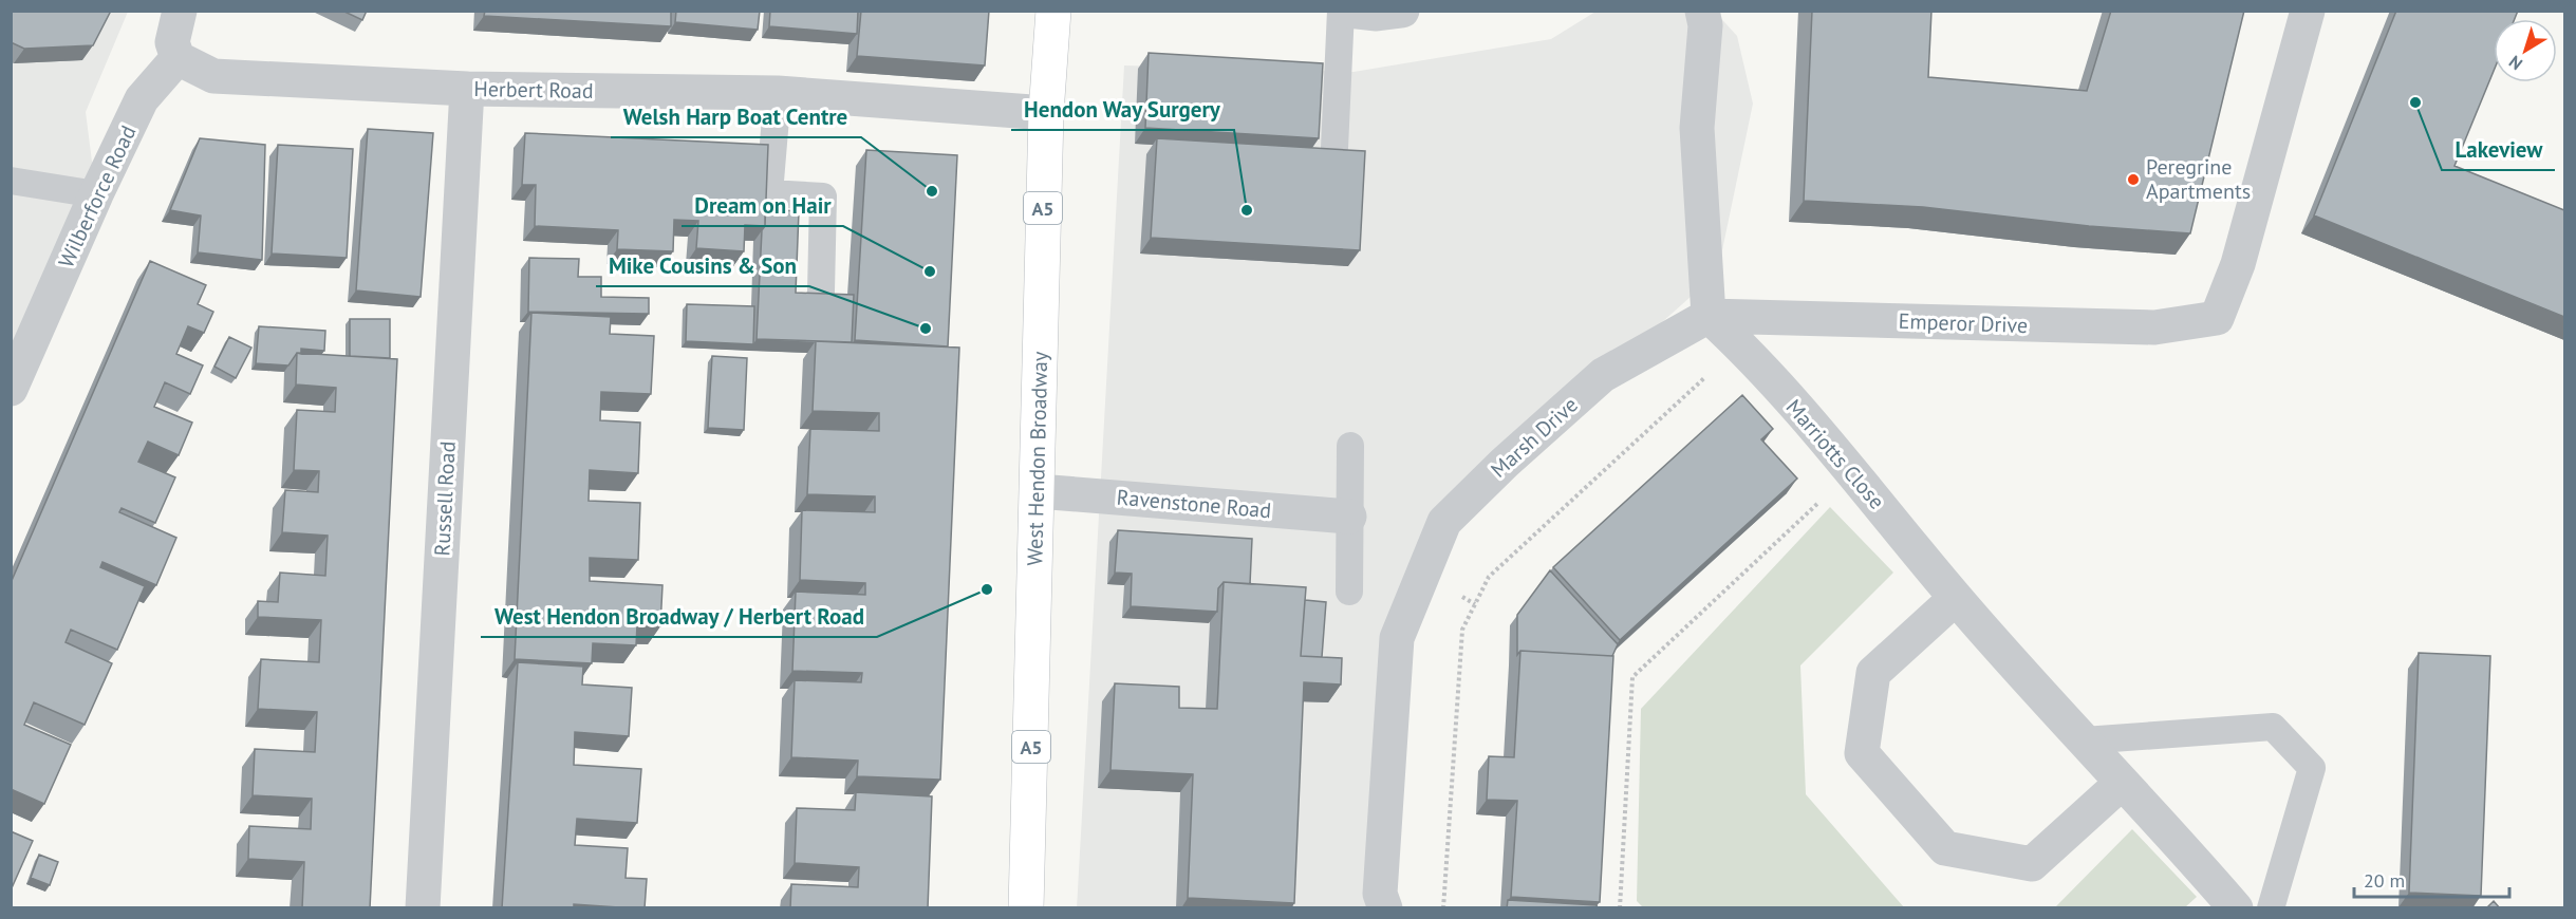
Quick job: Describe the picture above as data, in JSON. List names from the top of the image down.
{
  "streets": {
    "main road": ["A5", "West Hendon Broadway"],
    "street": [
      "Herbert Road",
      "Wilberforce Road",
      "Emperor Drive",
      "Marsh Drive",
      "Marriotts Close",
      "Russell Road",
      "Ravenstone Road"
    ]
  },
  "crossings": [
    ["Herbert Road", "Wilberforce Road"],
    ["Herbert Road", "West Hendon Broadway"],
    ["Herbert Road", "Russell Road"],
    ["Emperor Drive", "Marsh Drive"],
    ["Emperor Drive", "Marriotts Close"],
    ["Marsh Drive", "Marriotts Close"],
    ["West Hendon Broadway", "Ravenstone Road"]
  ],
  "places": [
    "Lakeview",
    "Peregrine Apartments",
    "Welsh Harp Boat Centre",
    "Hendon Way Surgery",
    "Dream on Hair",
    "Mike Cousins & Son",
    "West Hendon Broadway / Herbert Road"
  ],
  "scale_bar": "20 m",
  "north": "bottom left"
}
